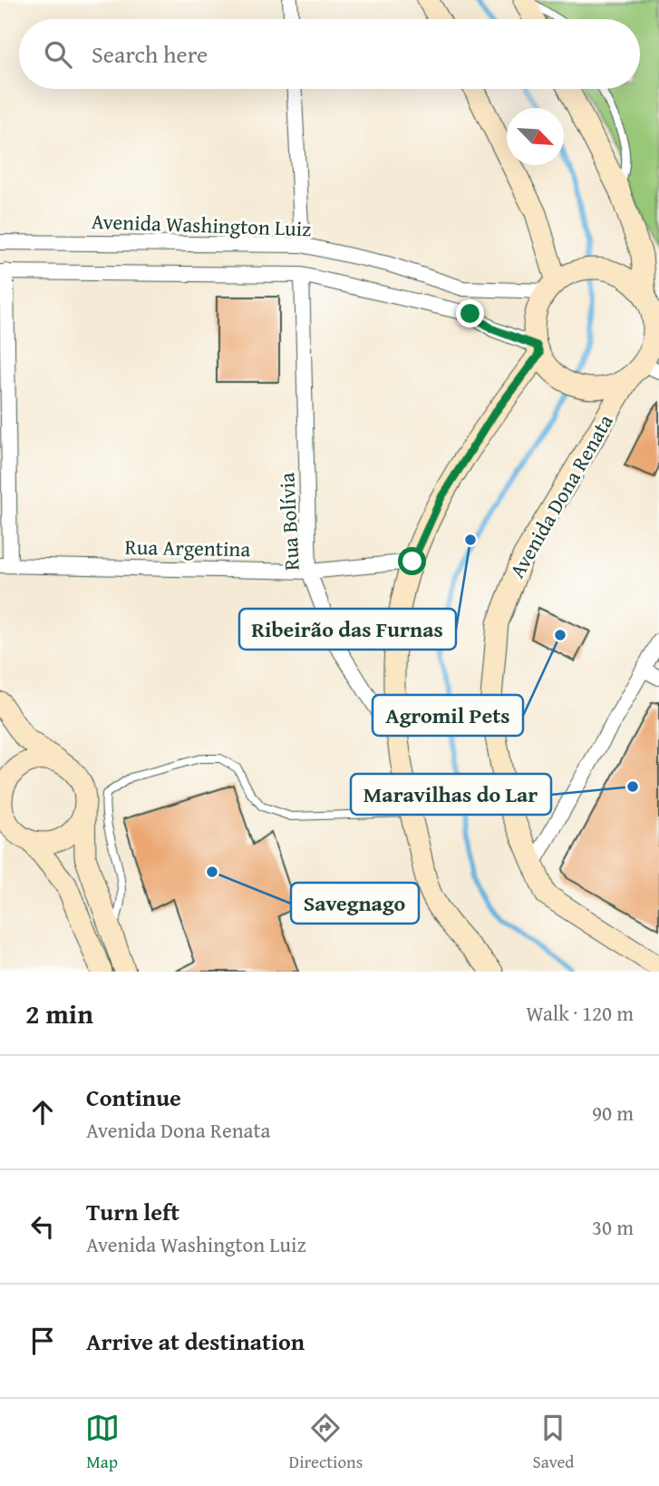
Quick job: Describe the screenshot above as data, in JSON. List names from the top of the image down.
{
  "streets": {
    "main road": ["Avenida Dona Renata"],
    "street": ["Avenida Washington Luiz", "Rua Bolívia", "Rua Argentina"]
  },
  "crossings": [
    ["Avenida Washington Luiz", "Avenida Dona Renata"],
    ["Rua Bolívia", "Rua Argentina"]
  ],
  "places": [
    "Ribeirão das Furnas",
    "Agromil Pets",
    "Maravilhas do Lar",
    "Savegnago"
  ],
  "north": "bottom right",
  "page": {
    "search": "Search here",
    "heading": ["2 min", "Walk · 120 m"],
    "list": [
      ["Continue", "Avenida Dona Renata", "90 m"],
      ["Turn left", "Avenida Washington Luiz", "30 m"],
      "Arrive at destination"
    ],
    "nav": ["Map", "Directions", "Saved"]
  }
}
